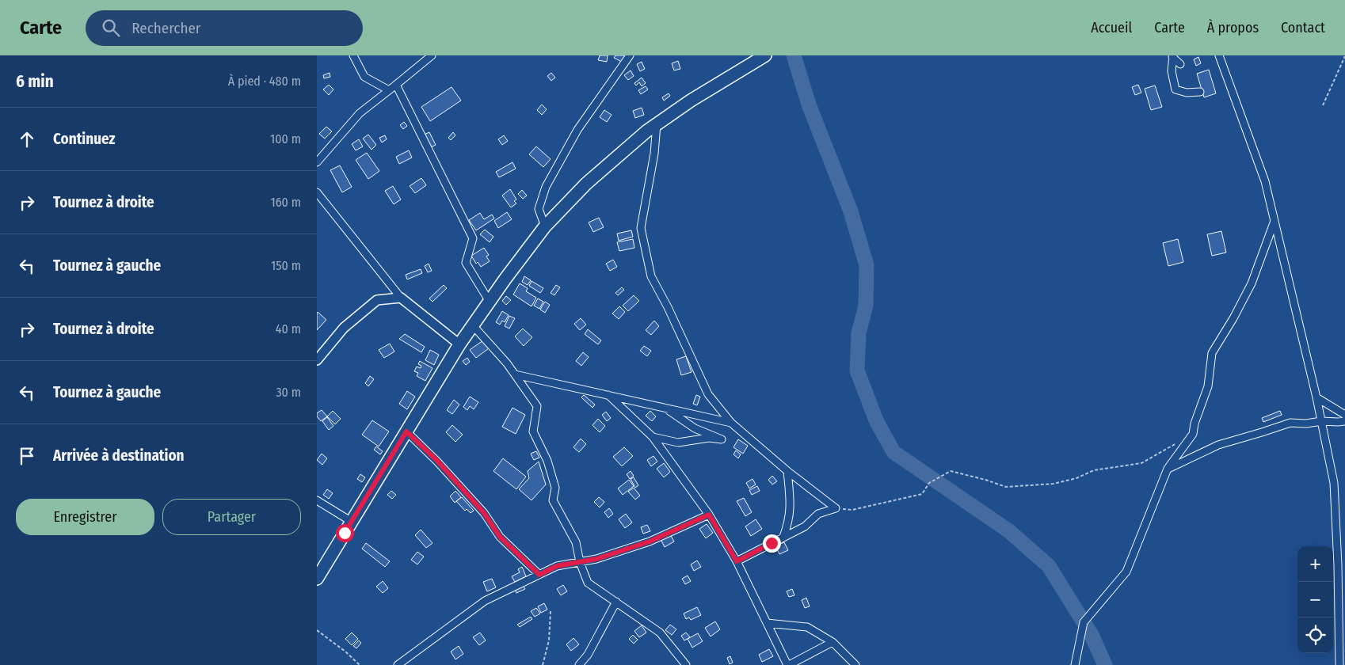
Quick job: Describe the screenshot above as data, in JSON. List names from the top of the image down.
{
  "page": {
    "header": "Carte",
    "search": "Rechercher",
    "nav": [
      "Accueil",
      "Carte",
      "À propos",
      "Contact"
    ],
    "heading": ["6 min", "À pied · 480 m"],
    "list": [
      ["Continuez", "100 m"],
      ["Tournez à droite", "160 m"],
      ["Tournez à gauche", "150 m"],
      ["Tournez à droite", "40 m"],
      ["Tournez à gauche", "30 m"],
      "Arrivée à destination"
    ],
    "buttons": ["Enregistrer", "Partager"],
    "map_buttons": ["+", "−"]
  }
}
